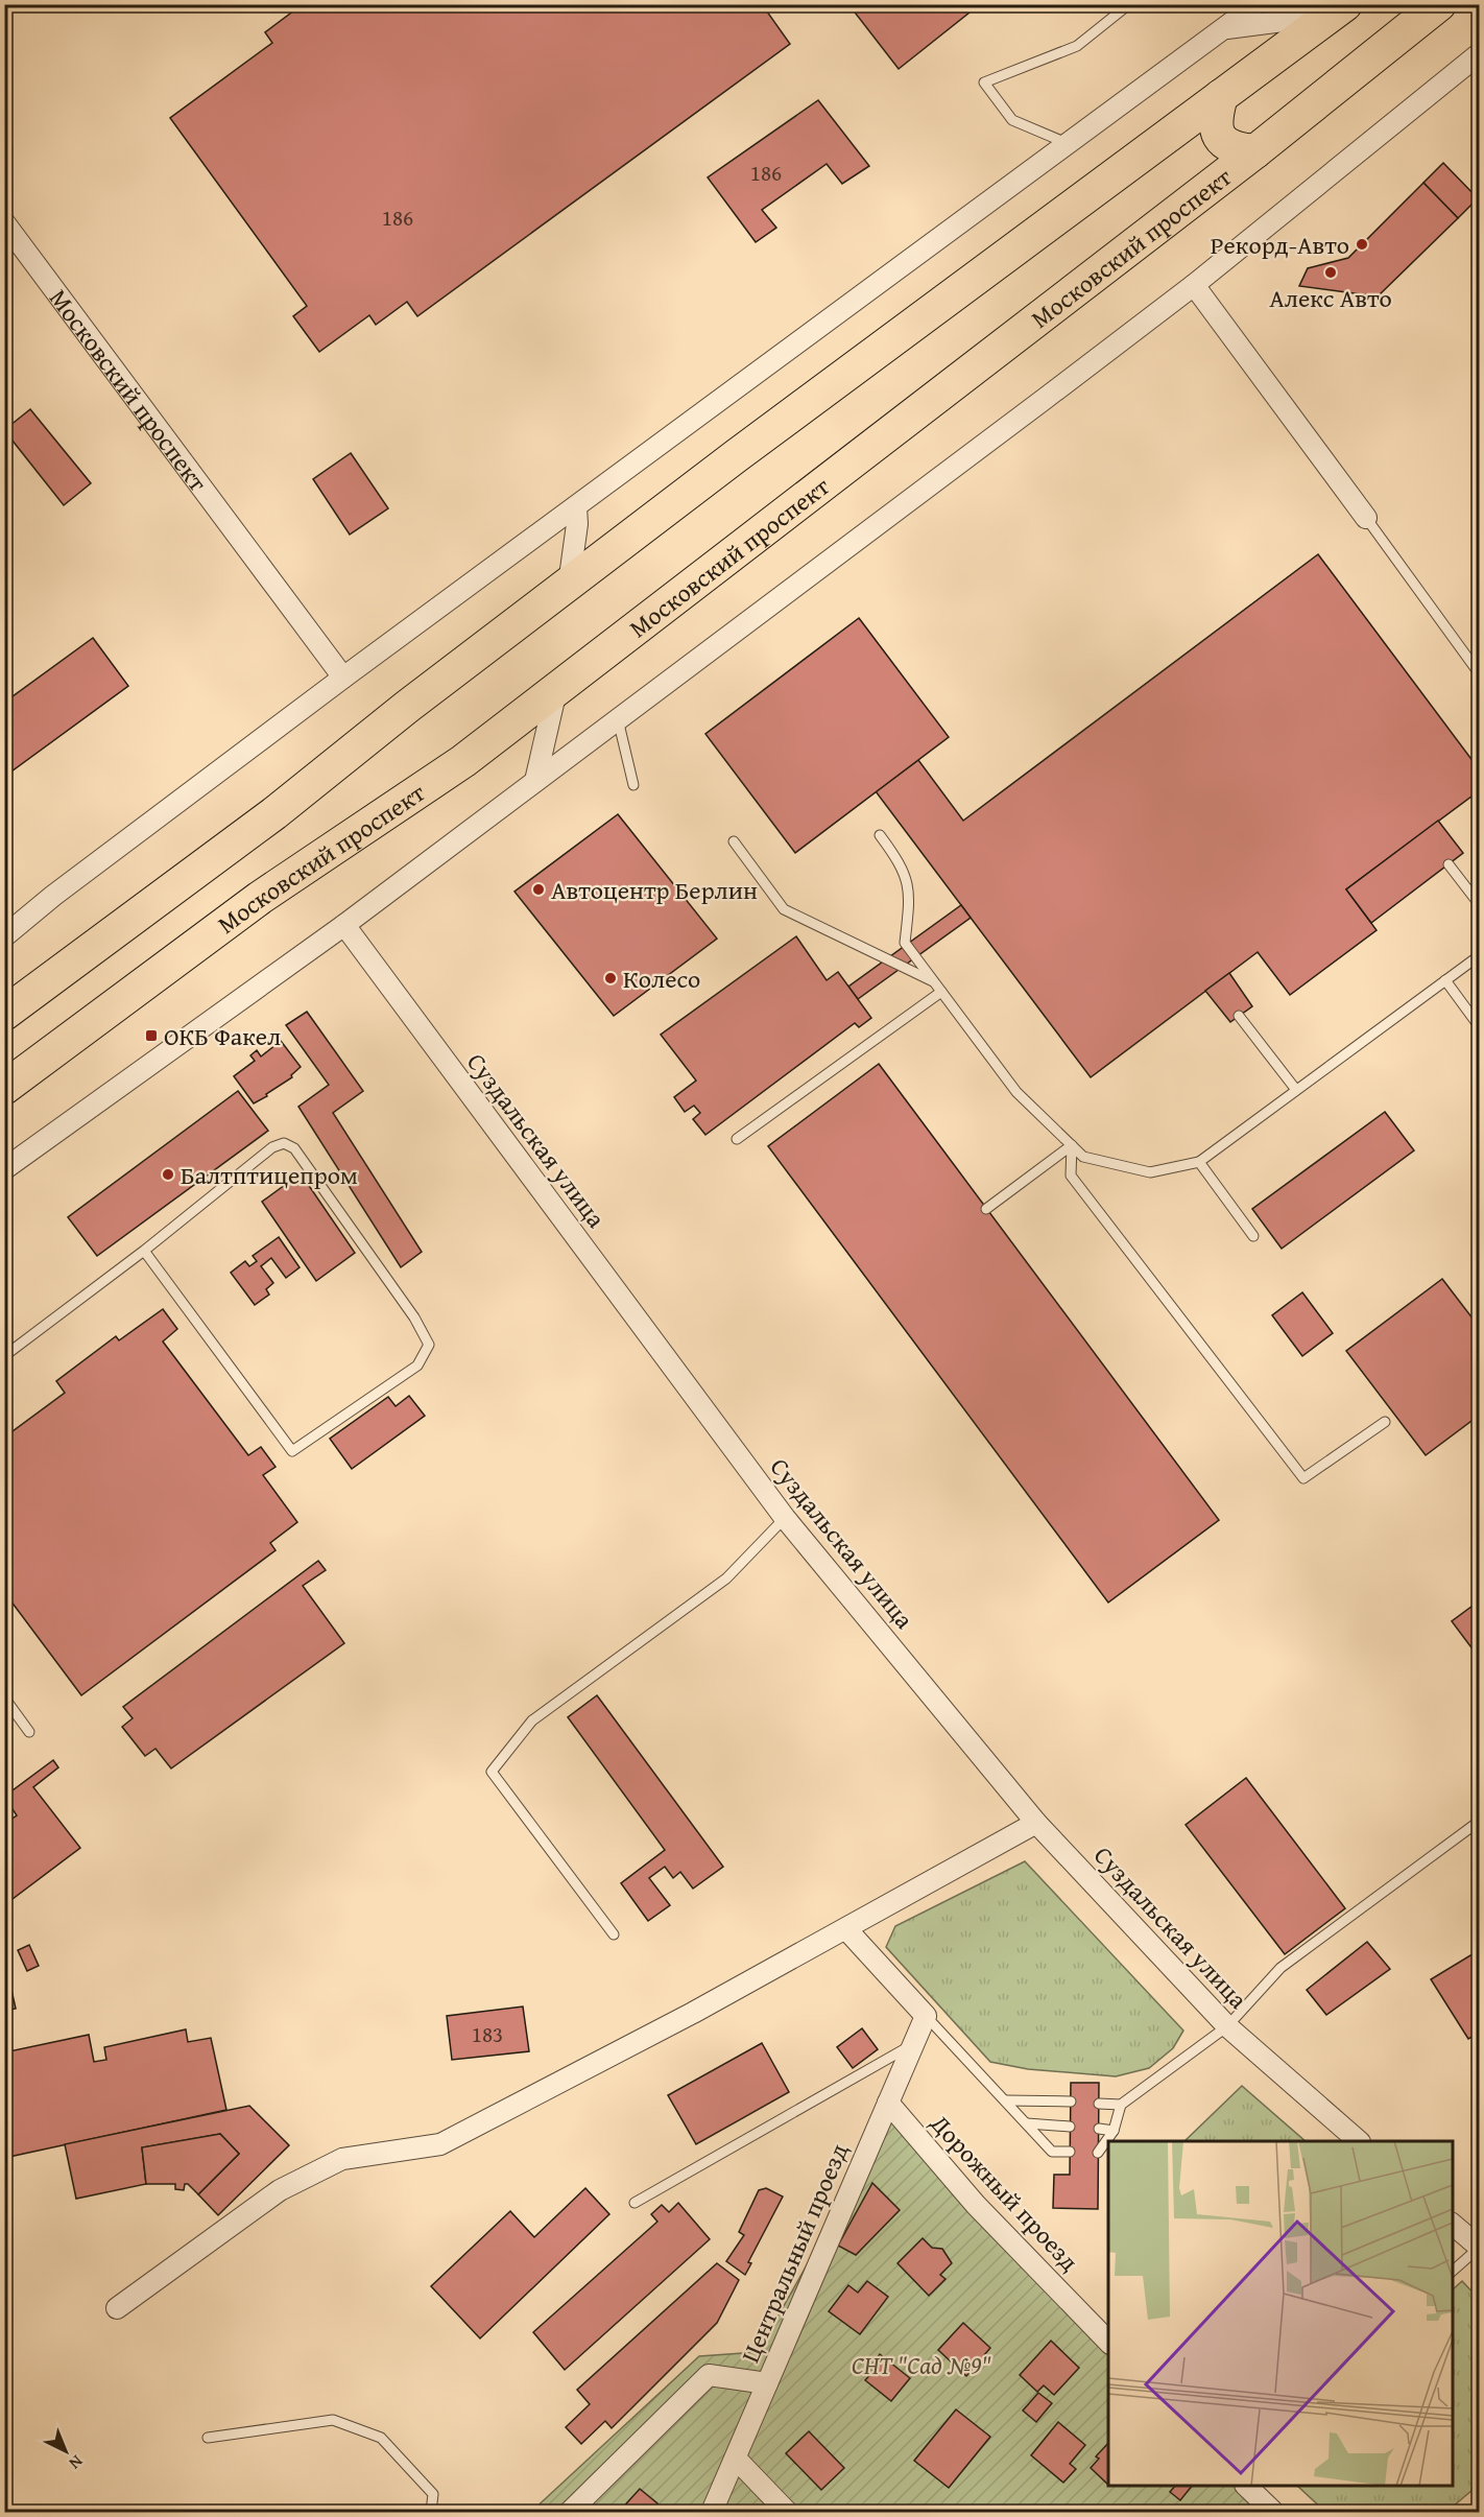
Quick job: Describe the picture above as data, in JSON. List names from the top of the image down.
{
  "streets": {
    "main road": ["Московский проспект"],
    "street": ["Суздальская улица", "Дорожный проезд", "Центральный проезд"]
  },
  "crossings": [
    ["Дорожный проезд", "Центральный проезд"]
  ],
  "parks": ["СНТ \"Сад №9\""],
  "places": {
    "other": [
      "Рекорд-Авто",
      "Алекс Авто",
      "Автоцентр Берлин",
      "Колесо",
      "Балтптицепром"
    ],
    "transit": ["ОКБ Факел"]
  },
  "house_numbers": ["186", "186", "183"],
  "north": "bottom right"
}
